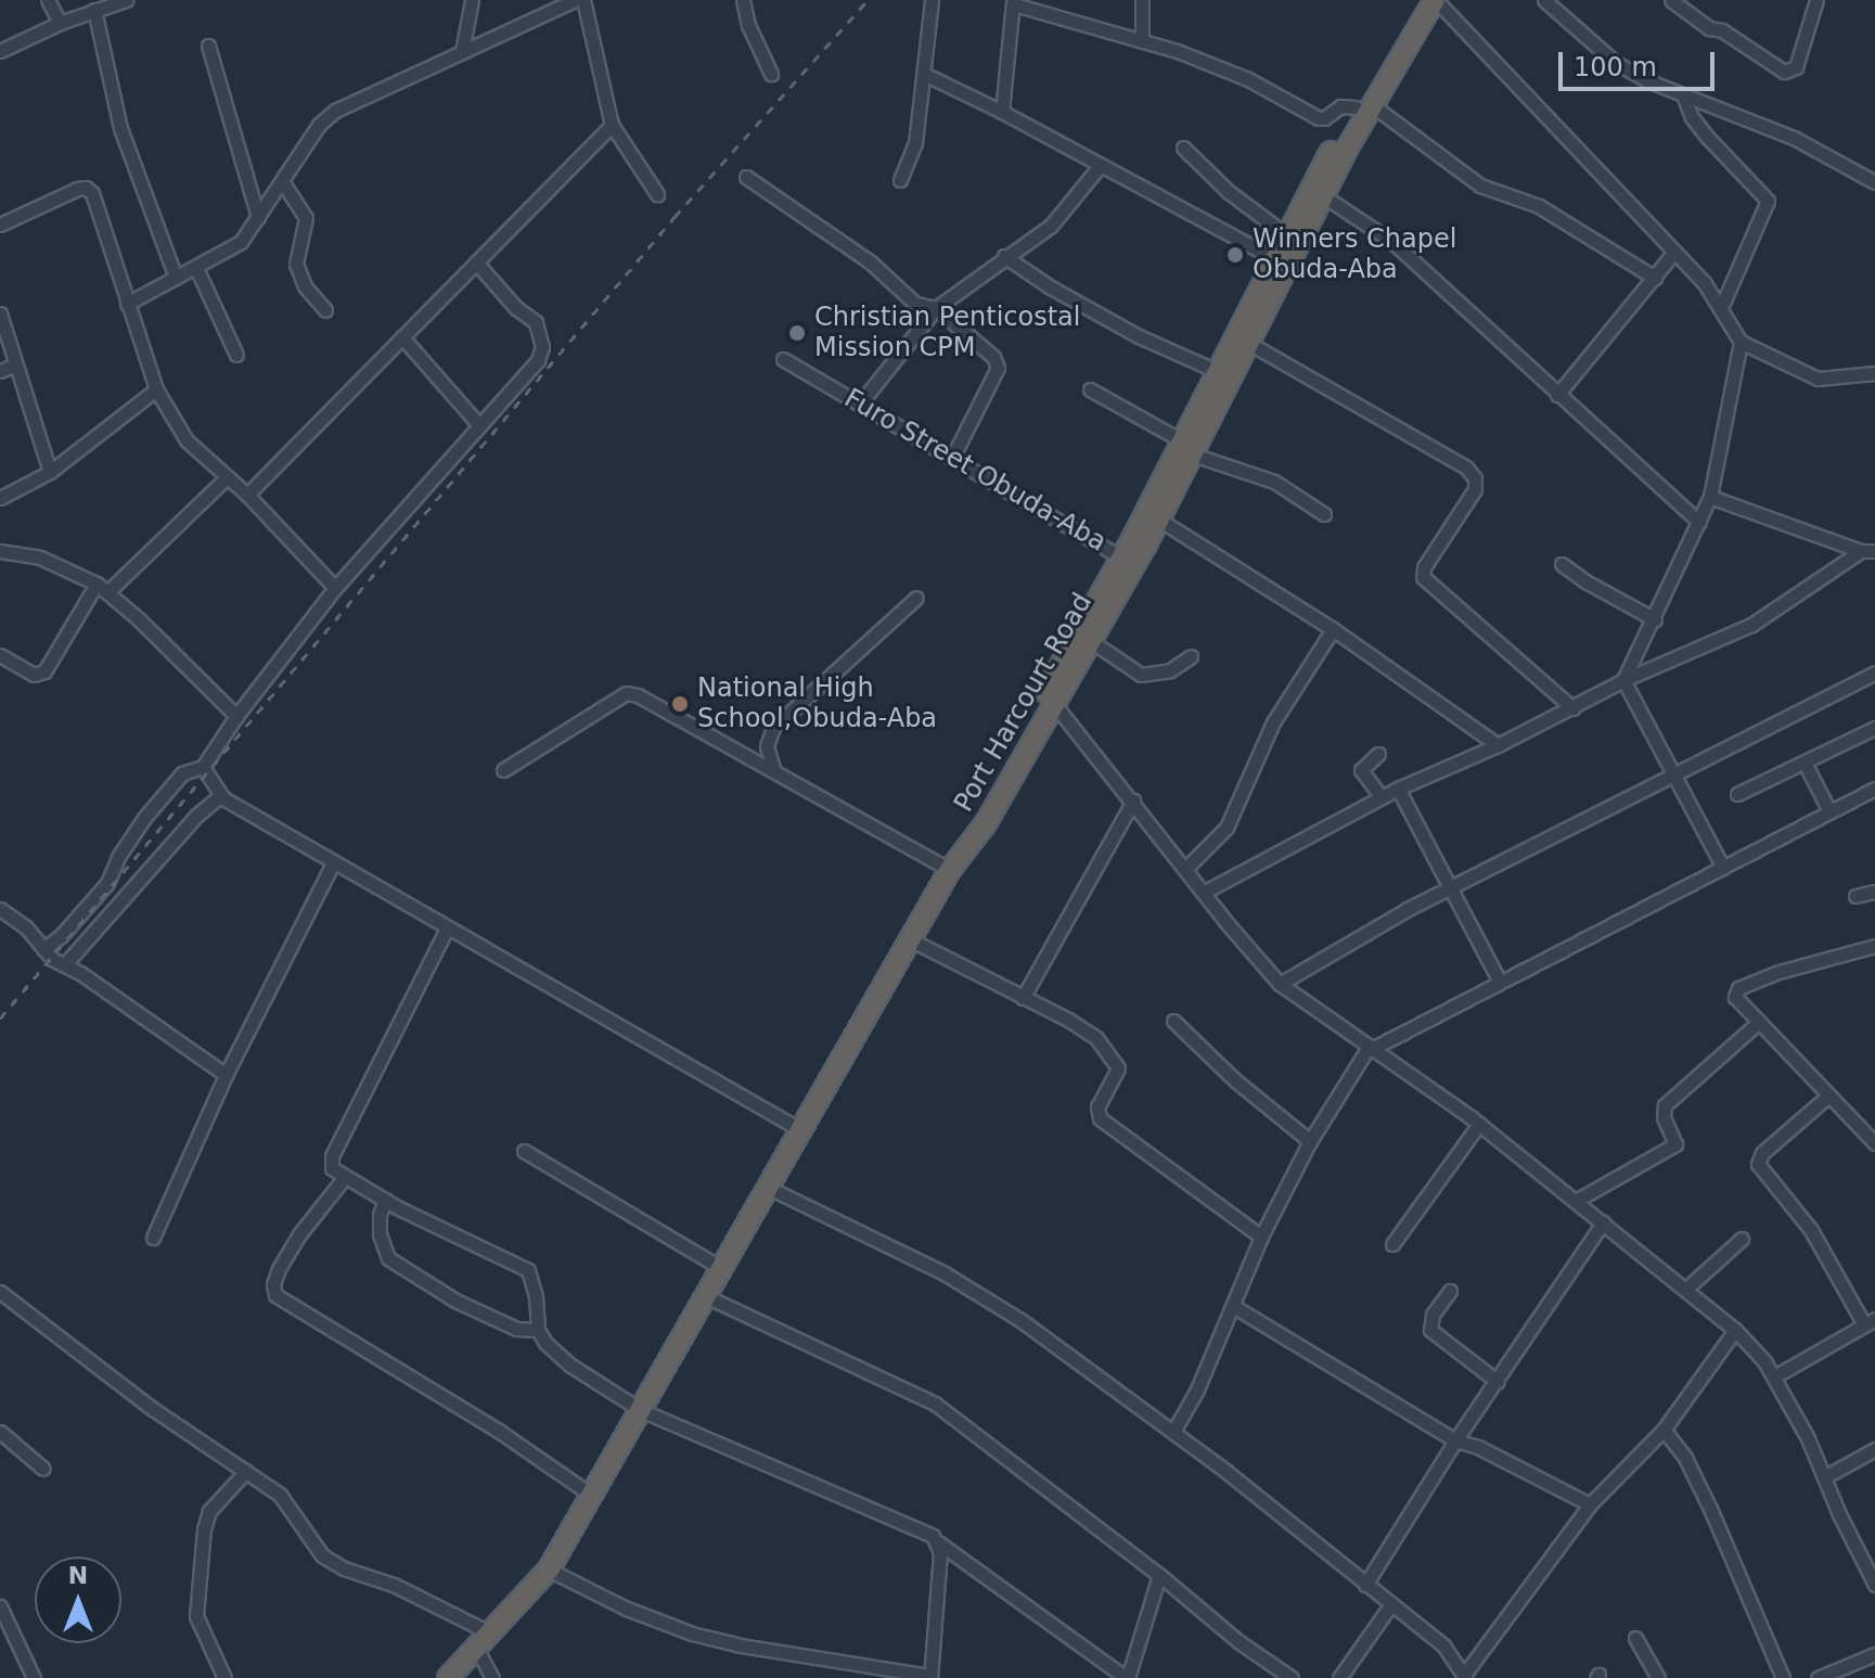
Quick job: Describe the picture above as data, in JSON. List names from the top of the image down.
{
  "streets": {
    "highway": ["Port Harcourt Road"],
    "street": ["Furo Street Obuda-Aba"]
  },
  "crossings": [
    ["Furo Street Obuda-Aba", "Port Harcourt Road"]
  ],
  "places": ["Winners Chapel Obuda-Aba", "Christian Penticostal Mission CPM", "National High School,Obuda-Aba"],
  "scale_bar": "100 m",
  "north": "top"
}
